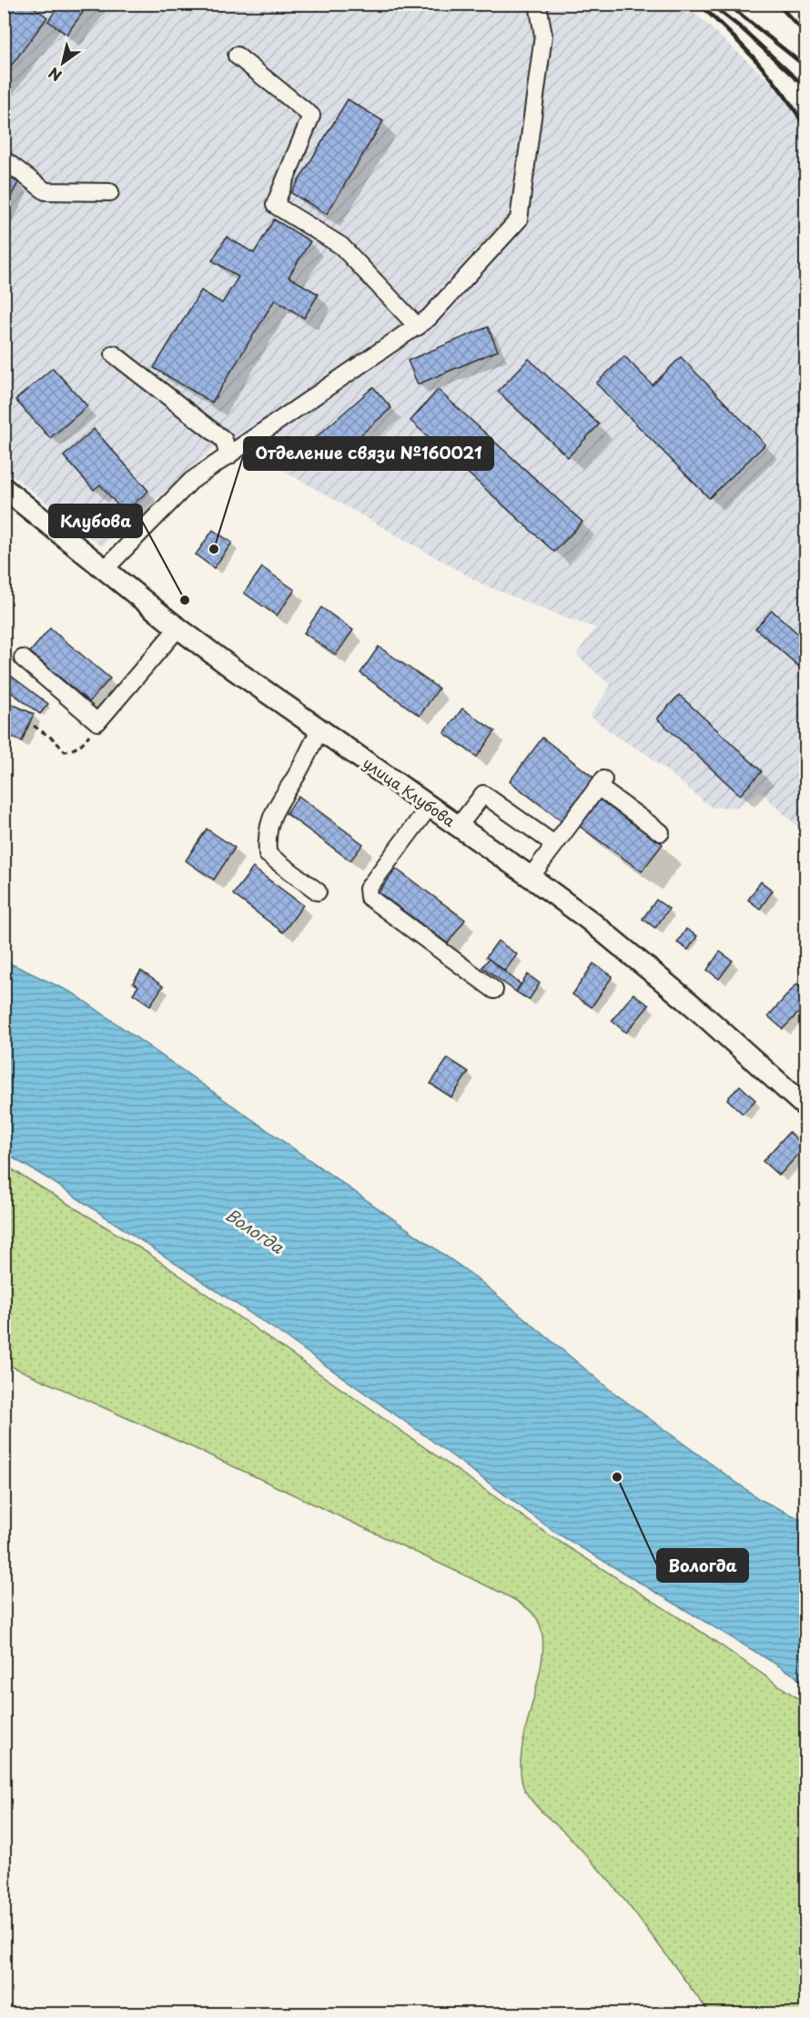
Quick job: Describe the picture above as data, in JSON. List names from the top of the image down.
{
  "streets": {
    "main road": ["улица Клубова"]
  },
  "water": ["Вологда"],
  "places": ["Отделение связи №160021", "Клубова", "Вологда"],
  "north": "bottom left"
}
